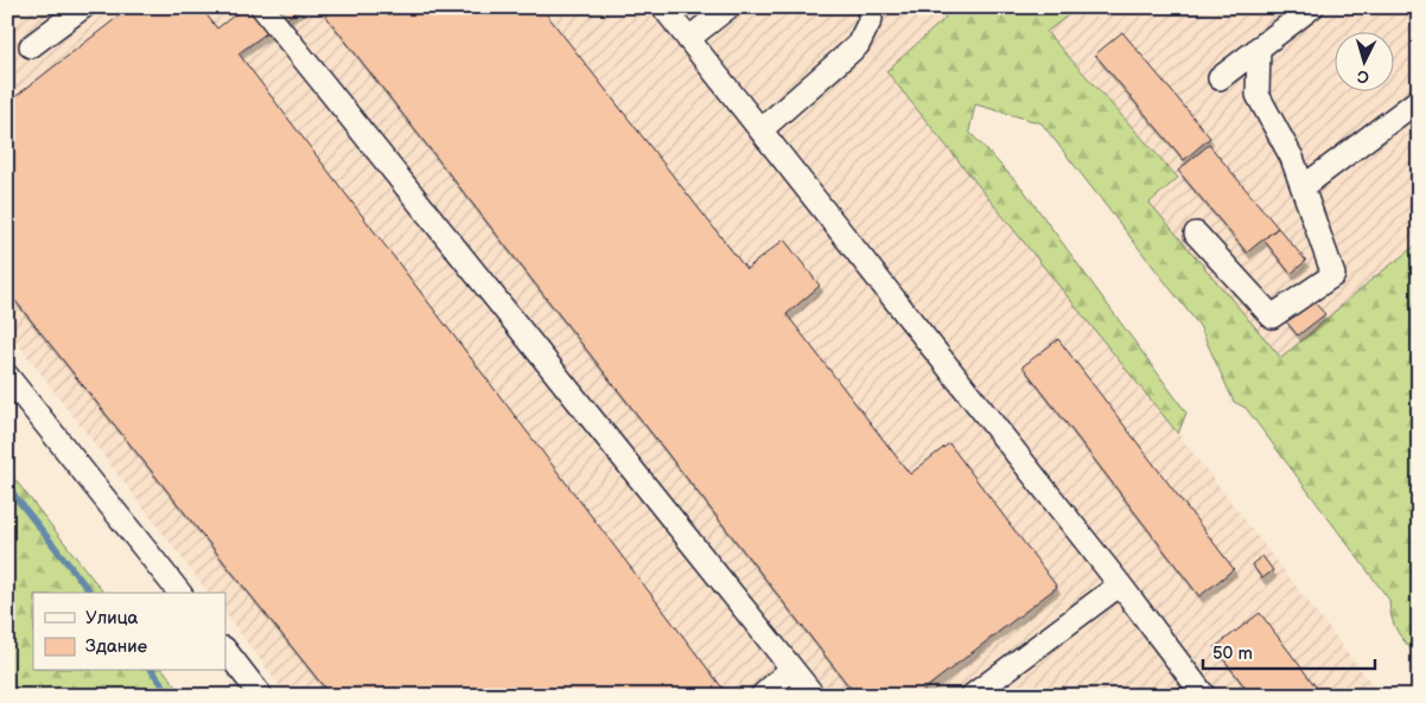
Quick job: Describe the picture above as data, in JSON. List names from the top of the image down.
{
  "legend": ["Улица", "Здание"],
  "scale_bar": "50 m",
  "north": "bottom"
}
